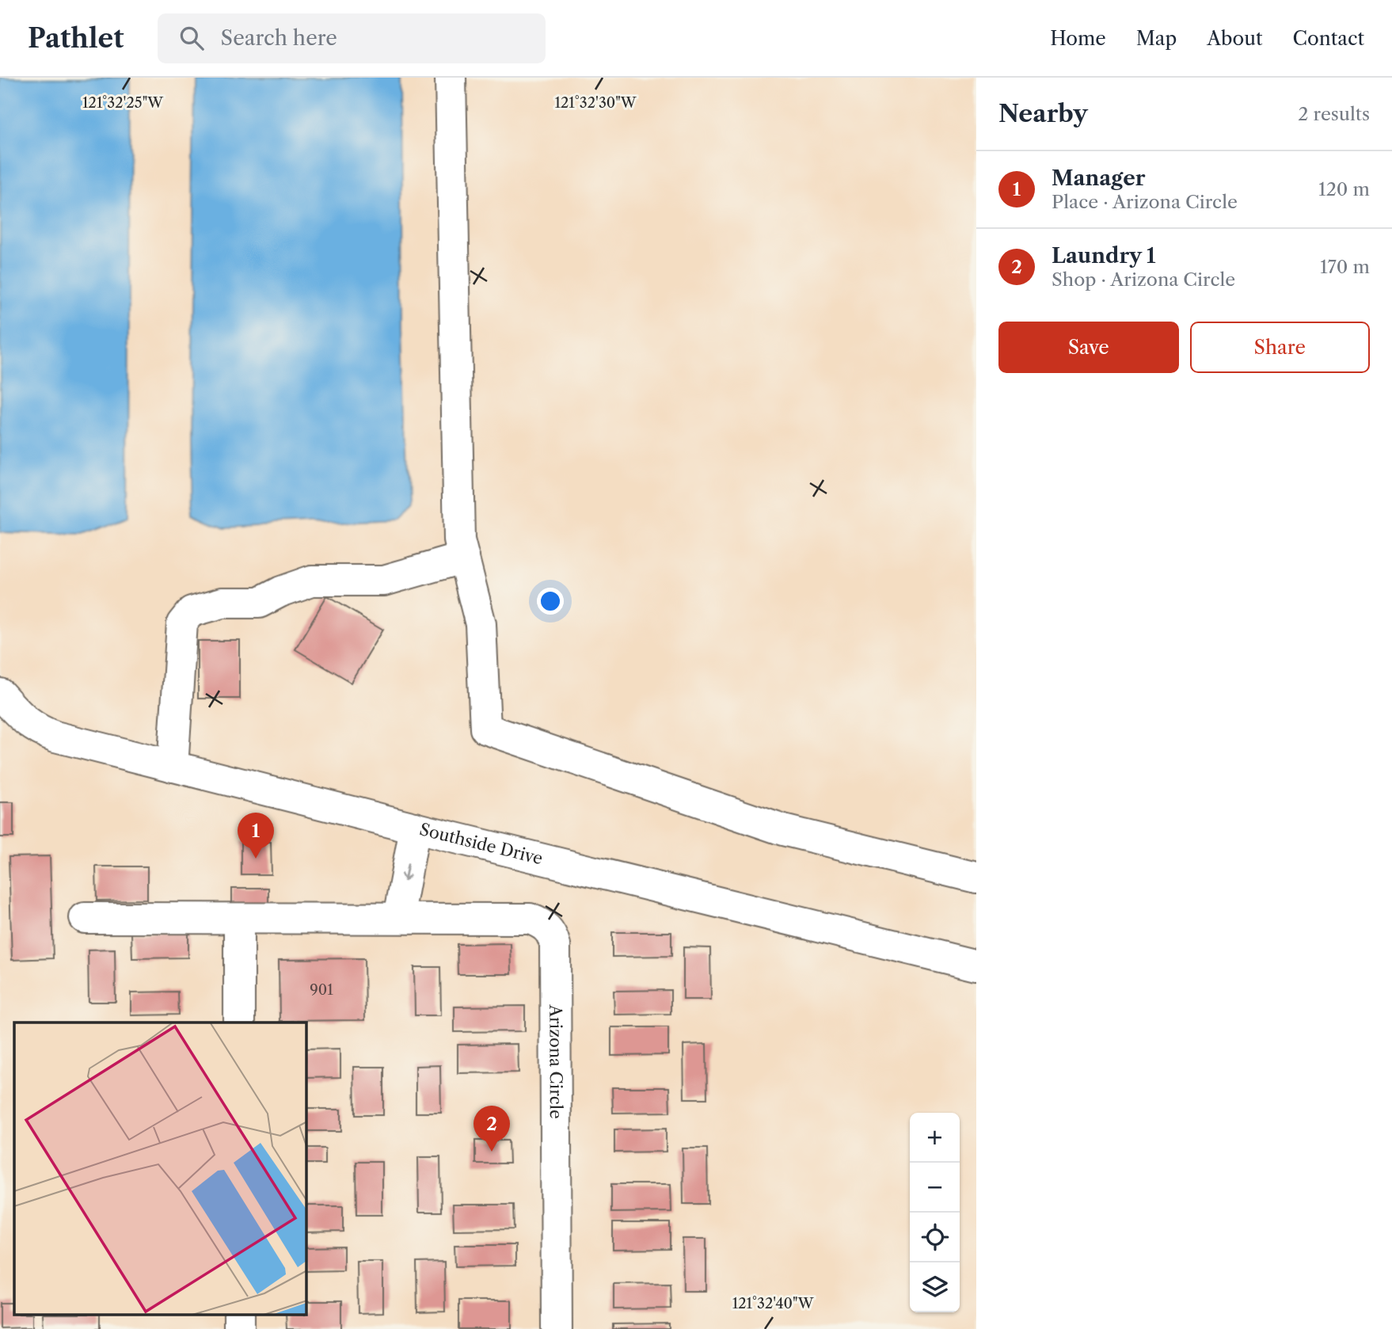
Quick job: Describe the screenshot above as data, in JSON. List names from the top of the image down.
{
  "streets": {
    "street": ["Southside Drive", "Arizona Circle"]
  },
  "house_numbers": ["901"],
  "page": {
    "header": "Pathlet",
    "search": "Search here",
    "nav": [
      "Home",
      "Map",
      "About",
      "Contact"
    ],
    "heading": ["Nearby", "2 results"],
    "list": [
      {
        "mark": "1",
        "name": "Manager",
        "note": "Place · Arizona Circle",
        "value": "120 m"
      },
      {
        "mark": "2",
        "name": "Laundry 1",
        "note": "Shop · Arizona Circle",
        "value": "170 m"
      }
    ],
    "buttons": ["Save", "Share"],
    "pins": ["1", "2"],
    "map_buttons": ["+", "−"]
  },
  "coordinates": ["121°32'25\"W", "121°32'30\"W", "121°32'40\"W"]
}
